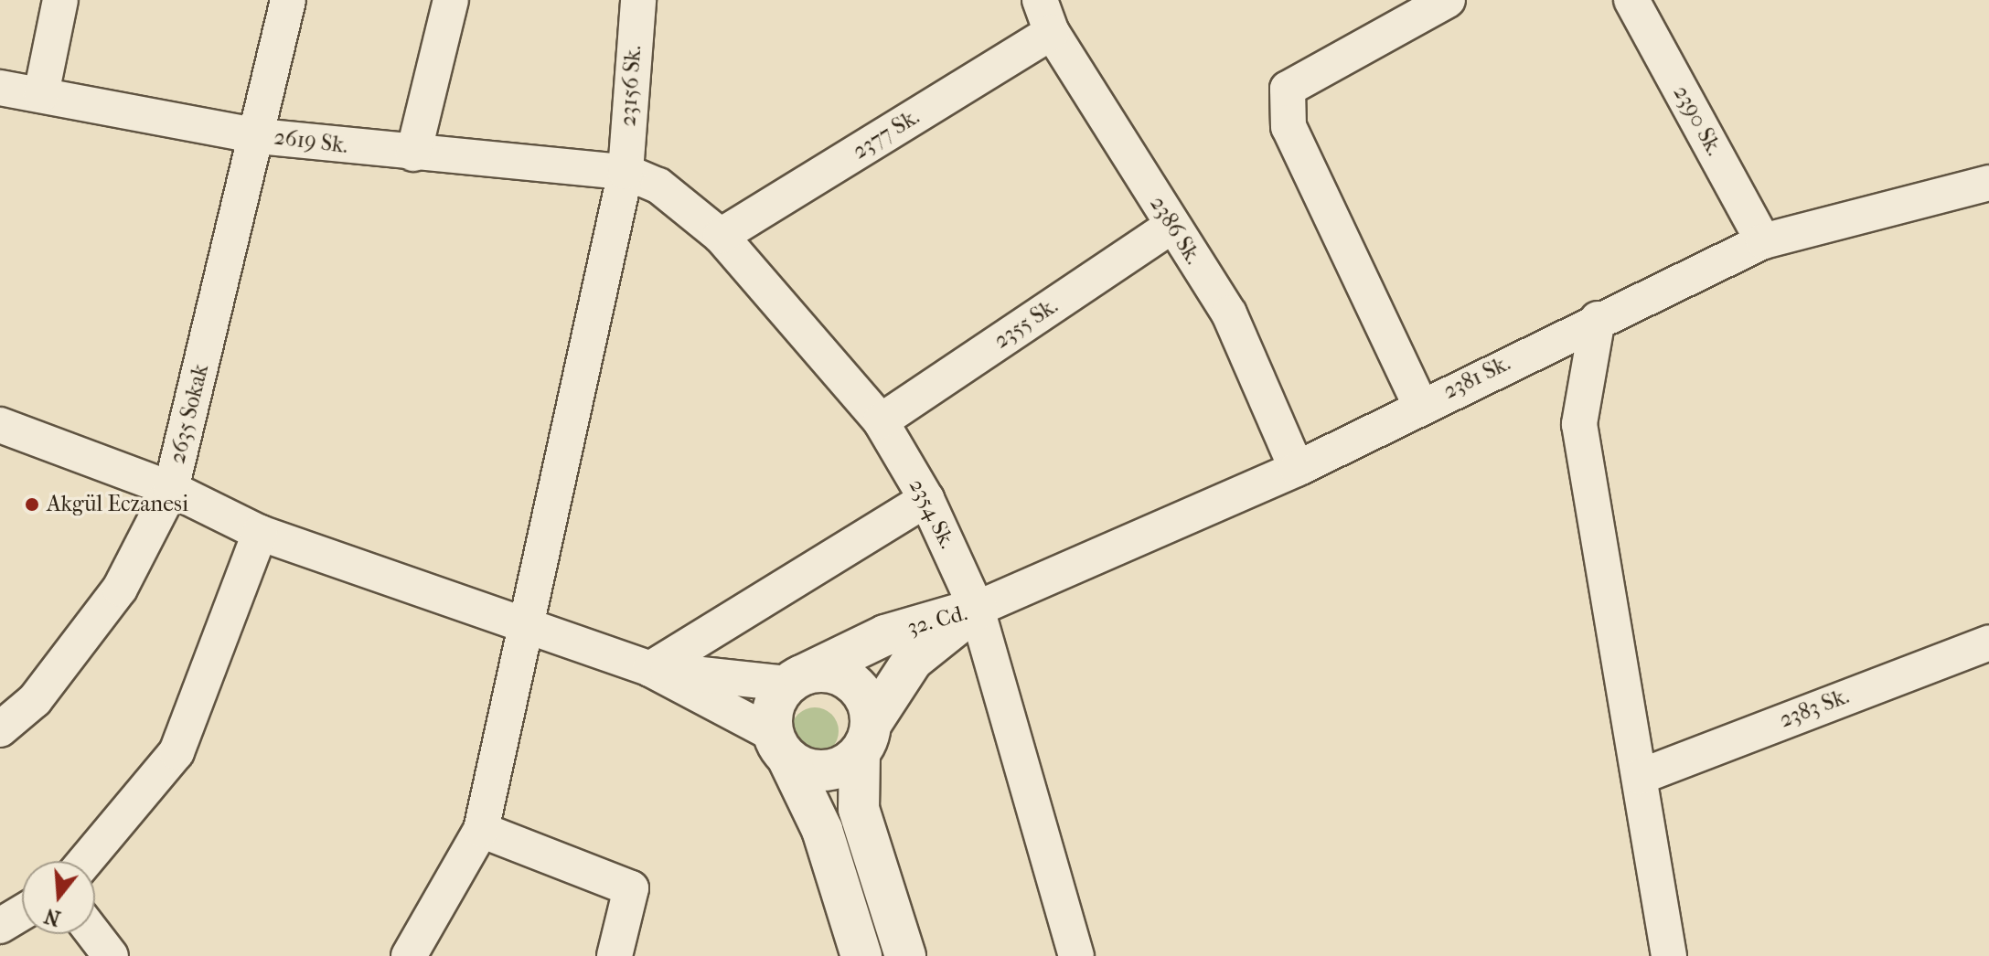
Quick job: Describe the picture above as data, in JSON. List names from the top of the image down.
{
  "streets": {
    "street": [
      "23156 Sk.",
      "2390 Sk.",
      "2377 Sk.",
      "2619 Sk.",
      "2386 Sk.",
      "2355 Sk.",
      "2381 Sk.",
      "2635 Sokak",
      "2354 Sk.",
      "32. Cd.",
      "2383 Sk."
    ]
  },
  "crossings": [
    ["23156 Sk.", "2619 Sk."],
    ["23156 Sk.", "2354 Sk."],
    ["2390 Sk.", "2381 Sk."],
    ["2377 Sk.", "2386 Sk."],
    ["2377 Sk.", "2354 Sk."],
    ["2619 Sk.", "2635 Sokak"],
    ["2619 Sk.", "2354 Sk."],
    ["2386 Sk.", "2355 Sk."],
    ["2386 Sk.", "2381 Sk."],
    ["2355 Sk.", "2354 Sk."],
    ["2381 Sk.", "2354 Sk."],
    ["2381 Sk.", "32. Cd."],
    ["2354 Sk.", "32. Cd."]
  ],
  "places": ["Akgül Eczanesi"],
  "north": "bottom"
}
